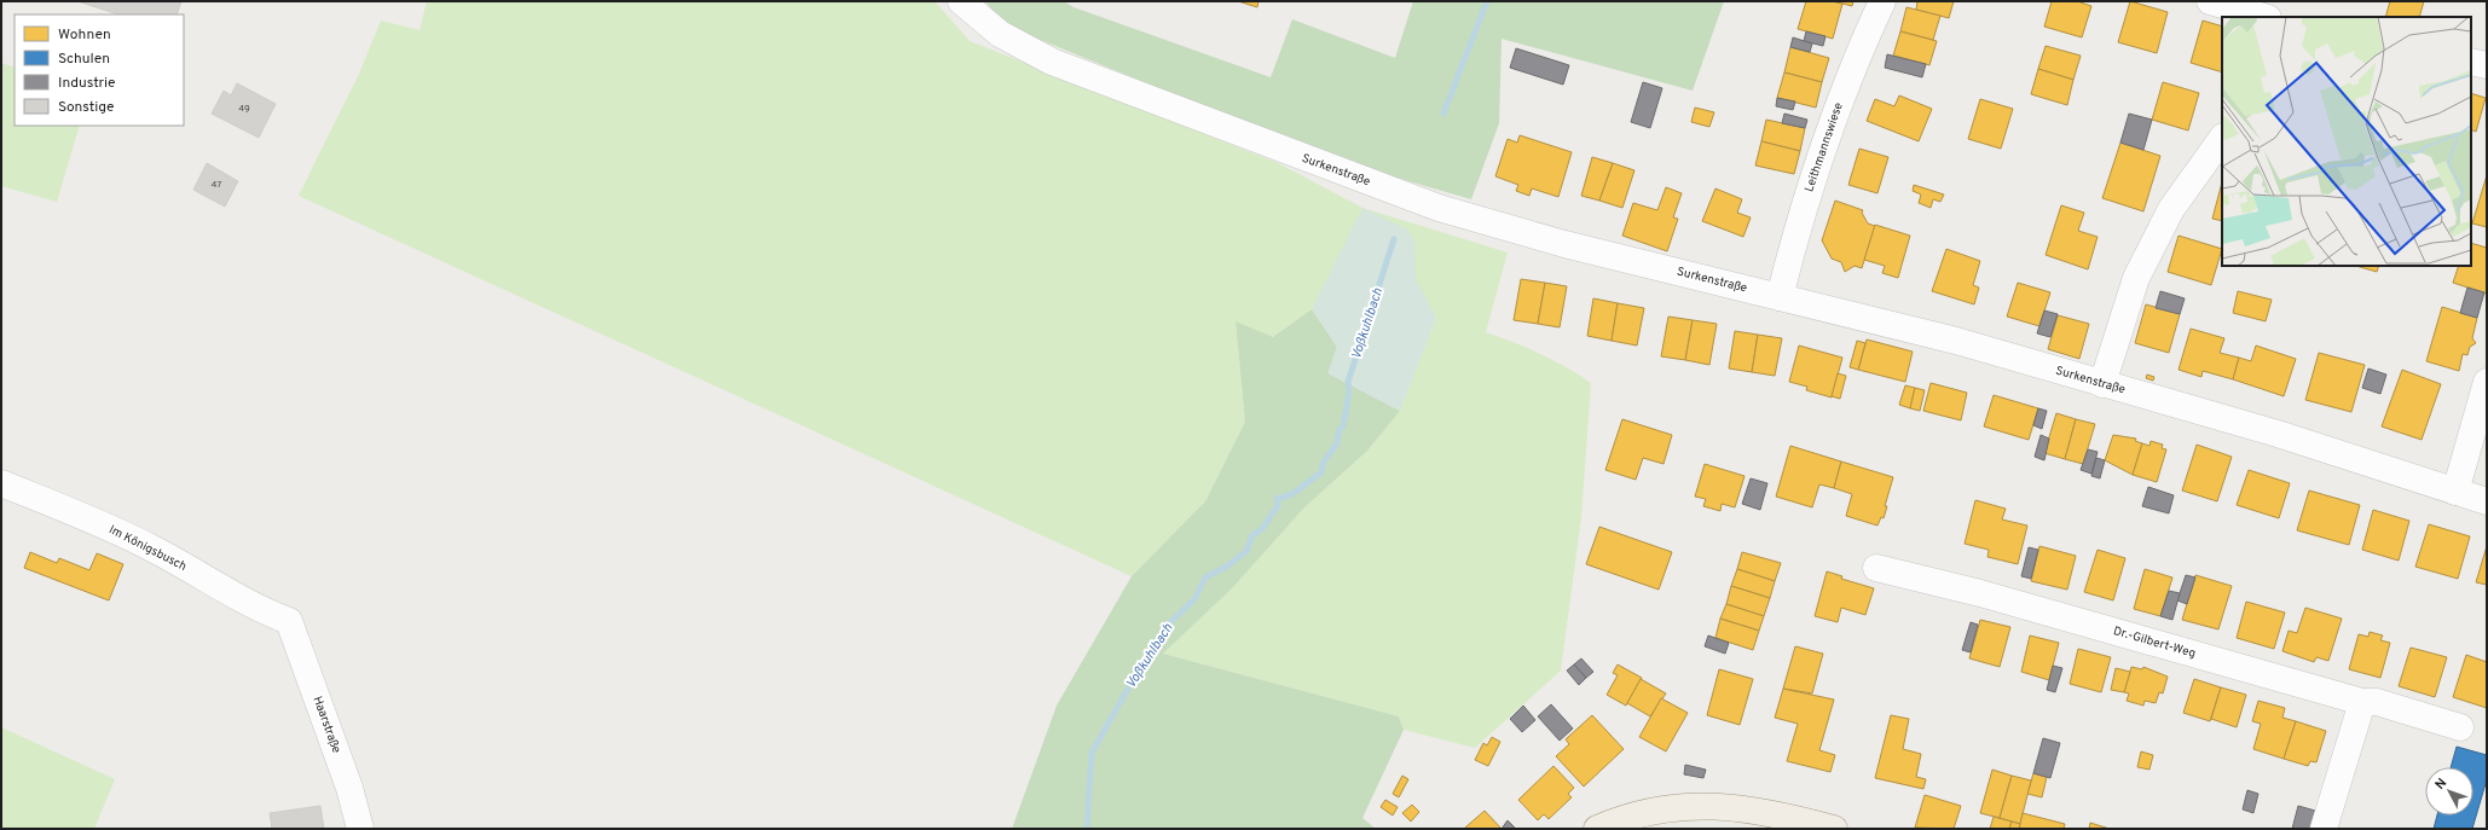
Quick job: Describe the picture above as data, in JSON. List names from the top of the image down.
{
  "streets": {
    "street": [
      "Leithmannswiese",
      "Surkenstraße",
      "Im Königsbusch",
      "Dr.-Gilbert-Weg",
      "Haarstraße"
    ]
  },
  "crossings": [
    ["Leithmannswiese", "Surkenstraße"],
    ["Im Königsbusch", "Haarstraße"]
  ],
  "water": ["Voßkuhlbach"],
  "house_numbers": ["49", "47"],
  "legend": [
    "Wohnen",
    "Schulen",
    "Industrie",
    "Sonstige"
  ],
  "north": "top left"
}
